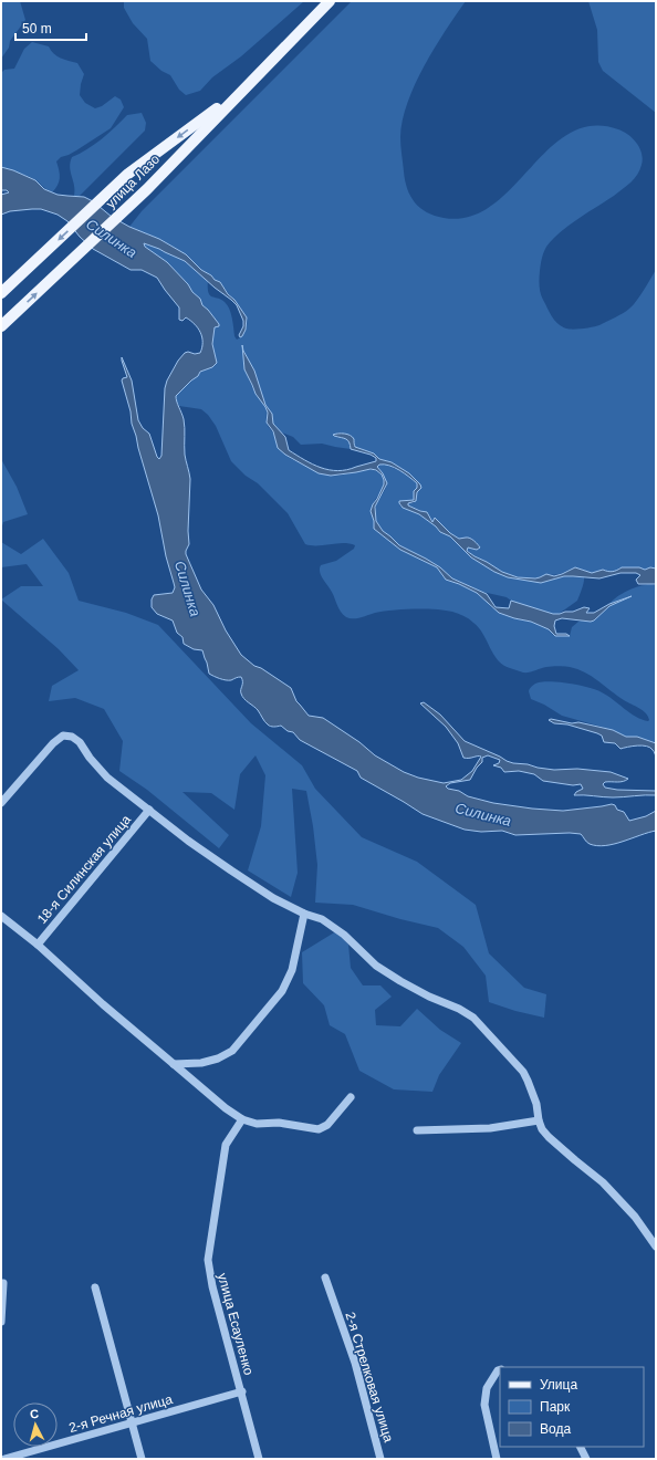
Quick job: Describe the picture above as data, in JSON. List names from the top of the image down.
{
  "streets": {
    "main road": ["улица Лазо"],
    "street": [
      "18-я Силинская улица",
      "улица Есауленко",
      "2-я Стрелковая улица",
      "2-я Речная улица"
    ]
  },
  "crossings": [
    ["улица Есауленко", "2-я Речная улица"]
  ],
  "water": ["Силинка"],
  "legend": ["Улица", "Парк", "Вода"],
  "scale_bar": "50 m",
  "north": "top"
}
